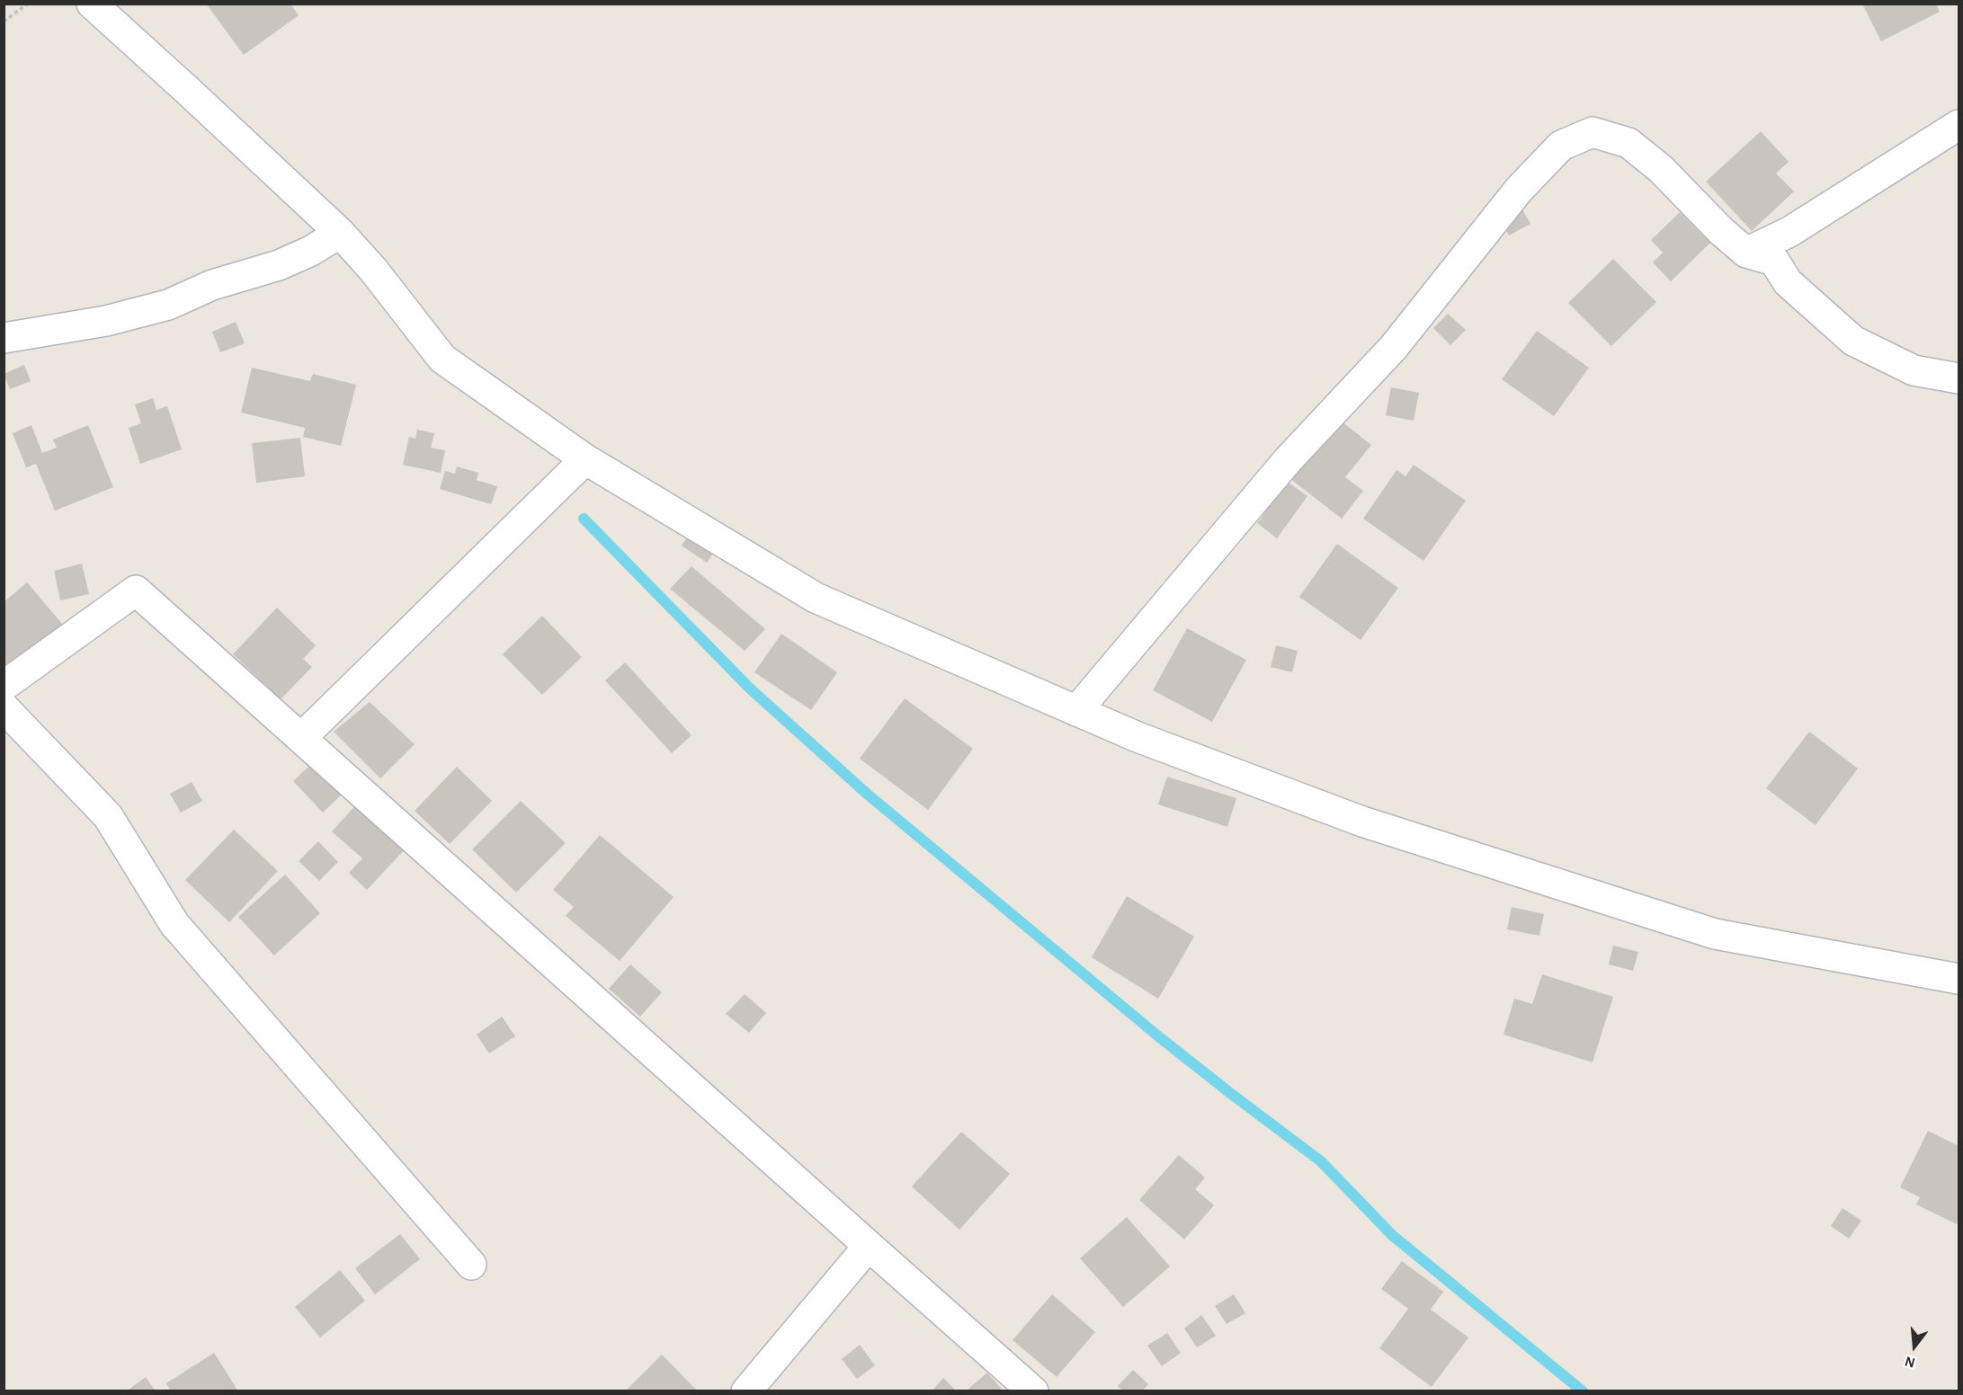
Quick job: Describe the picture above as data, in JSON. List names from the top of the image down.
{
  "north": "bottom"
}
